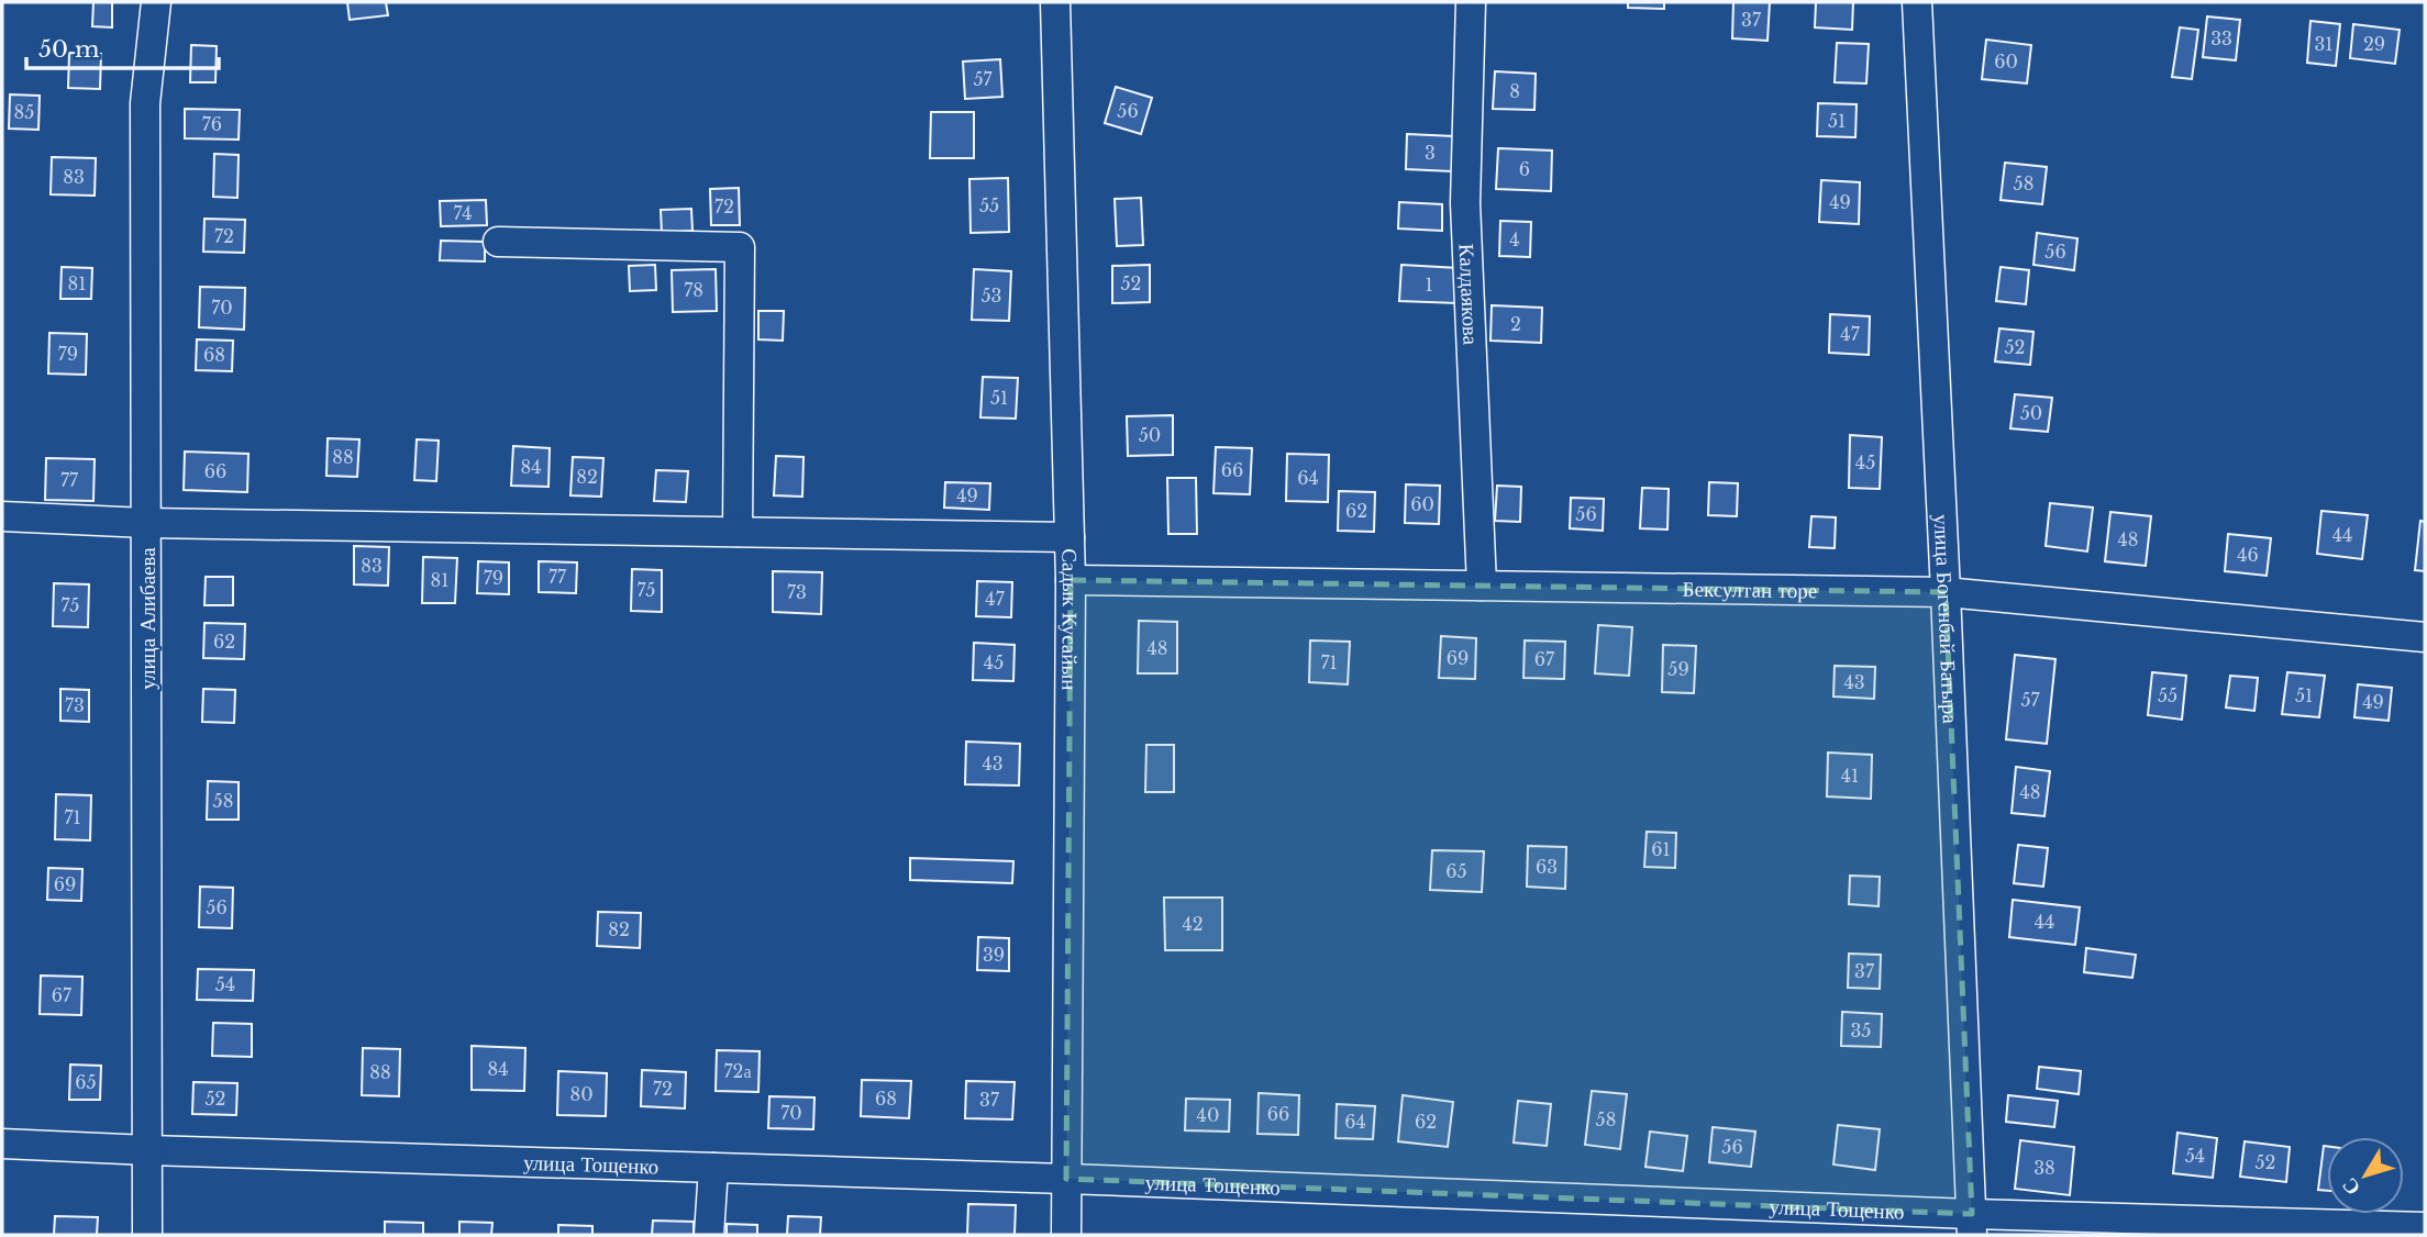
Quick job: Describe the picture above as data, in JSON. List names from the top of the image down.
{
  "streets": {
    "street": [
      "Калдаякова",
      "Бексултан торе",
      "улица Алибаева",
      "Садык Кусайын",
      "улица Богенбай Батыра",
      "улица Тощенко"
    ]
  },
  "crossings": [
    ["Калдаякова", "Бексултан торе"],
    ["Бексултан торе", "Садык Кусайын"],
    ["Бексултан торе", "улица Богенбай Батыра"],
    ["улица Алибаева", "улица Тощенко"],
    ["Садык Кусайын", "улица Тощенко"],
    ["улица Богенбай Батыра", "улица Тощенко"]
  ],
  "house_numbers": [
    "37",
    "33",
    "31",
    "29",
    "60",
    "57",
    "8",
    "56",
    "85",
    "51",
    "76",
    "3",
    "6",
    "83",
    "58",
    "49",
    "55",
    "72",
    "74",
    "72",
    "4",
    "56",
    "81",
    "52",
    "1",
    "78",
    "53",
    "70",
    "2",
    "47",
    "52",
    "79",
    "68",
    "51",
    "50",
    "50",
    "88",
    "45",
    "84",
    "66",
    "66",
    "82",
    "64",
    "77",
    "49",
    "60",
    "62",
    "56",
    "44",
    "48",
    "46",
    "83",
    "77",
    "79",
    "81",
    "75",
    "73",
    "47",
    "75",
    "62",
    "48",
    "69",
    "67",
    "45",
    "71",
    "59",
    "43",
    "55",
    "51",
    "57",
    "49",
    "73",
    "43",
    "41",
    "48",
    "58",
    "71",
    "61",
    "63",
    "65",
    "69",
    "56",
    "44",
    "42",
    "82",
    "39",
    "37",
    "54",
    "67",
    "35",
    "84",
    "72а",
    "88",
    "65",
    "72",
    "80",
    "52",
    "68",
    "37",
    "70",
    "66",
    "40",
    "58",
    "64",
    "62",
    "56",
    "54",
    "52",
    "38"
  ],
  "scale_bar": "50 m",
  "north": "bottom left"
}
